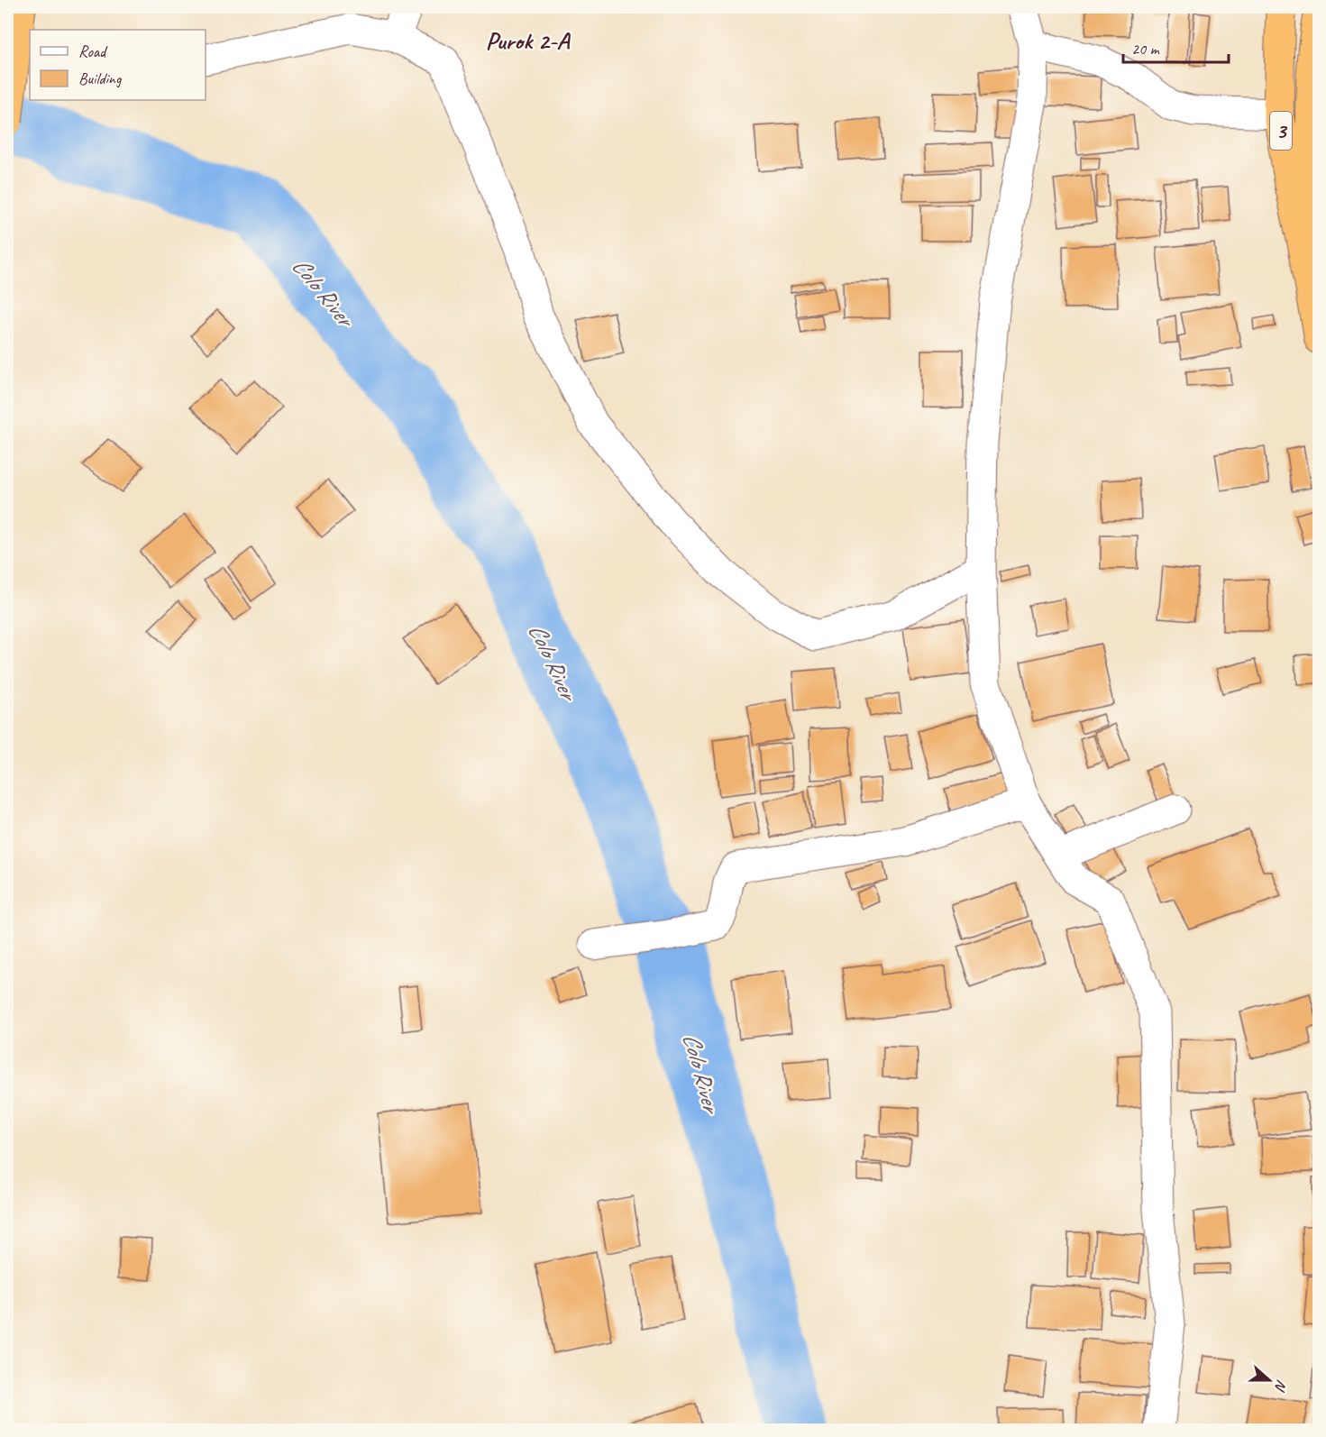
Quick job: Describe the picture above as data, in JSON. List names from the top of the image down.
{
  "streets": {
    "highway": ["3"]
  },
  "districts": ["Purok 2-A"],
  "water": ["Colo River"],
  "legend": ["Road", "Building"],
  "scale_bar": "20 m",
  "north": "right"
}
